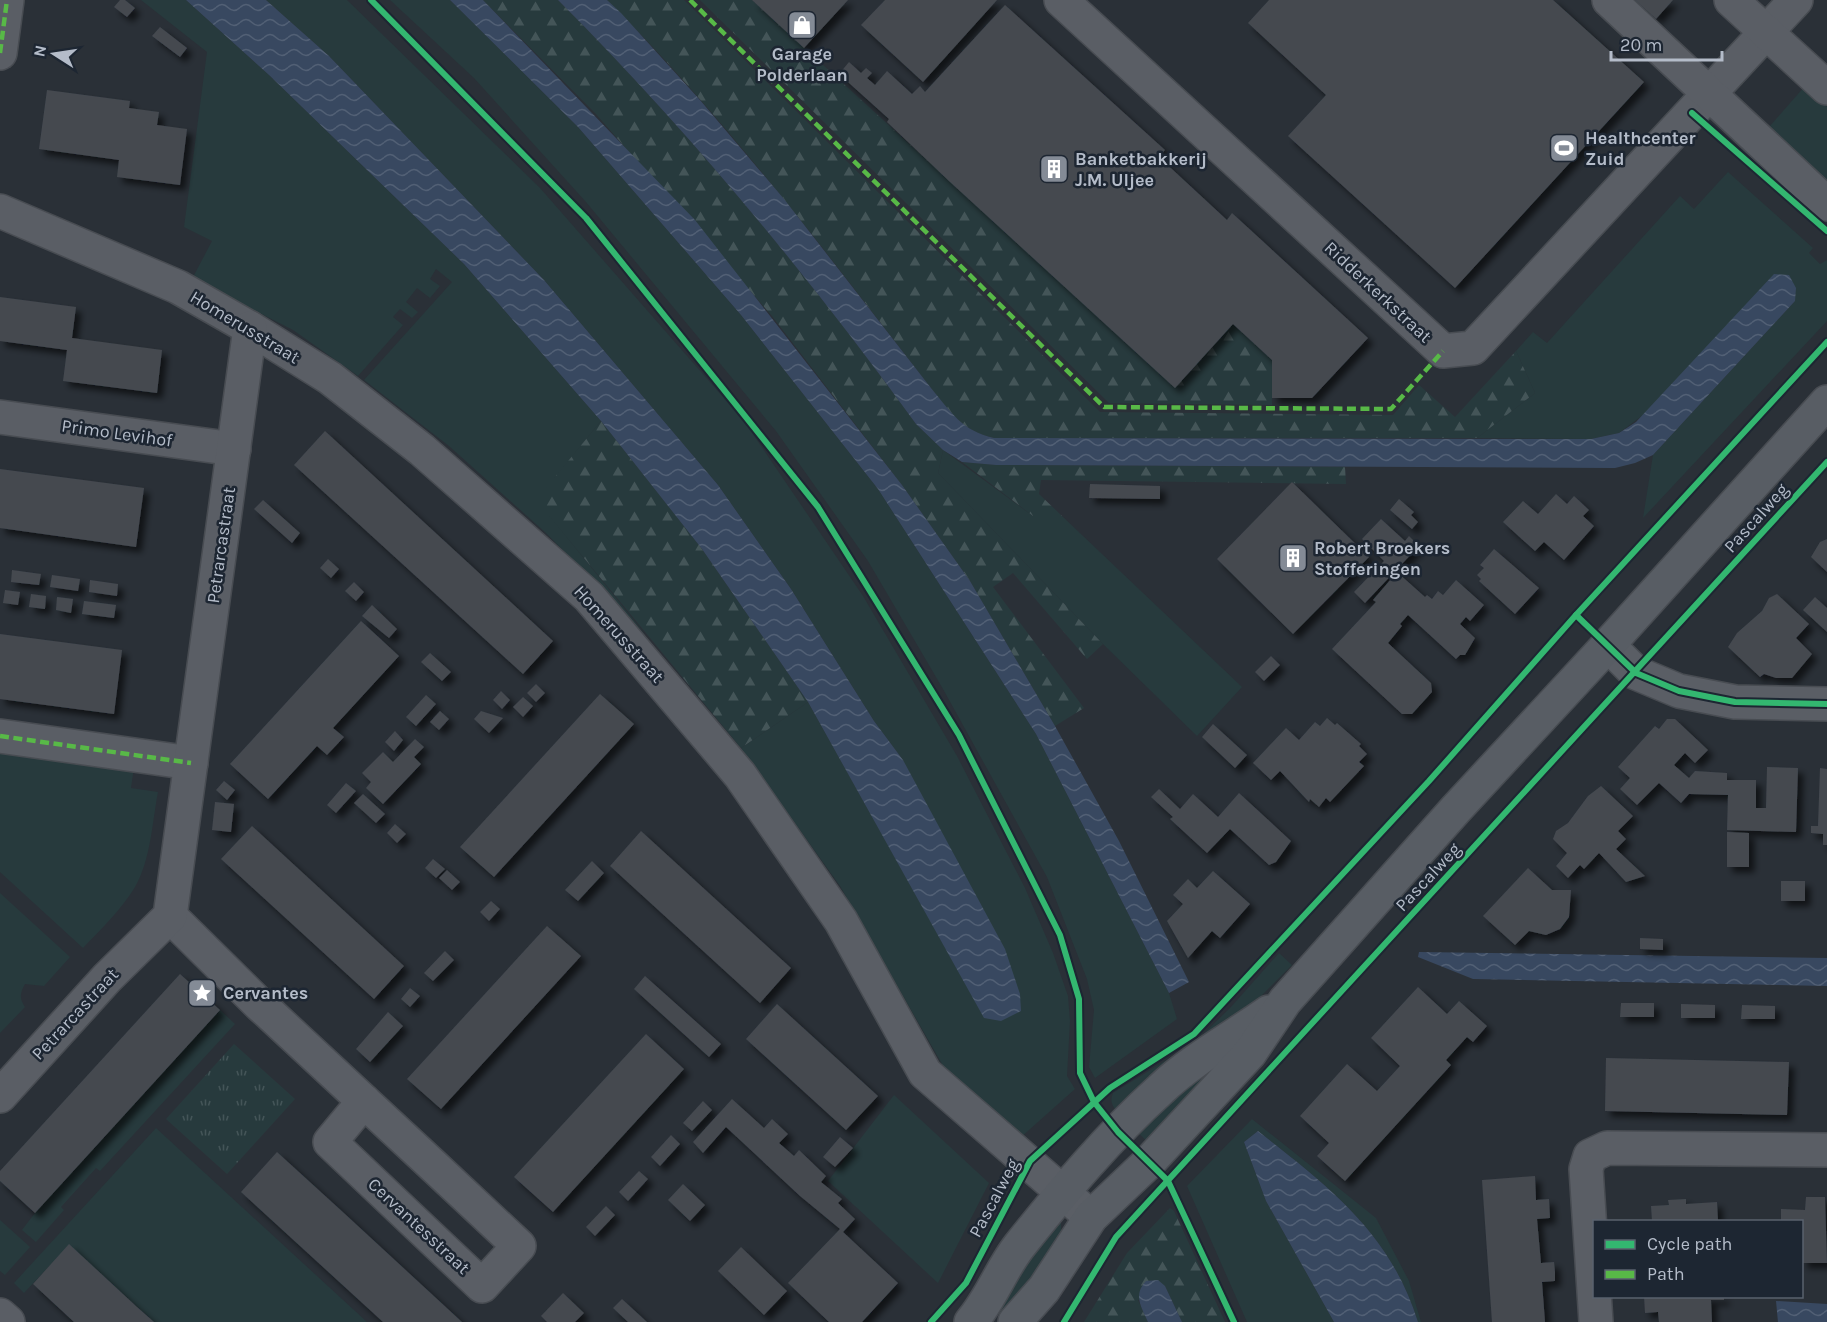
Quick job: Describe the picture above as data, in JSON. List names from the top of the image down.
{
  "streets": {
    "street": [
      "Ridderkerkstraat",
      "Homerusstraat",
      "Primo Levihof",
      "Pascalweg",
      "Petrarcastraat",
      "Cervantesstraat"
    ]
  },
  "crossings": [
    ["Homerusstraat", "Pascalweg"],
    ["Homerusstraat", "Petrarcastraat"],
    ["Primo Levihof", "Petrarcastraat"],
    ["Petrarcastraat", "Cervantesstraat"]
  ],
  "places": {
    "shop": ["Garage Polderlaan"],
    "sports": ["Healthcenter Zuid"],
    "building": ["Banketbakkerij J.M. Uljee", "Robert Broekers Stofferingen"],
    "place": ["Cervantes"]
  },
  "legend": ["Cycle path", "Path"],
  "scale_bar": "20 m",
  "north": "left"
}
